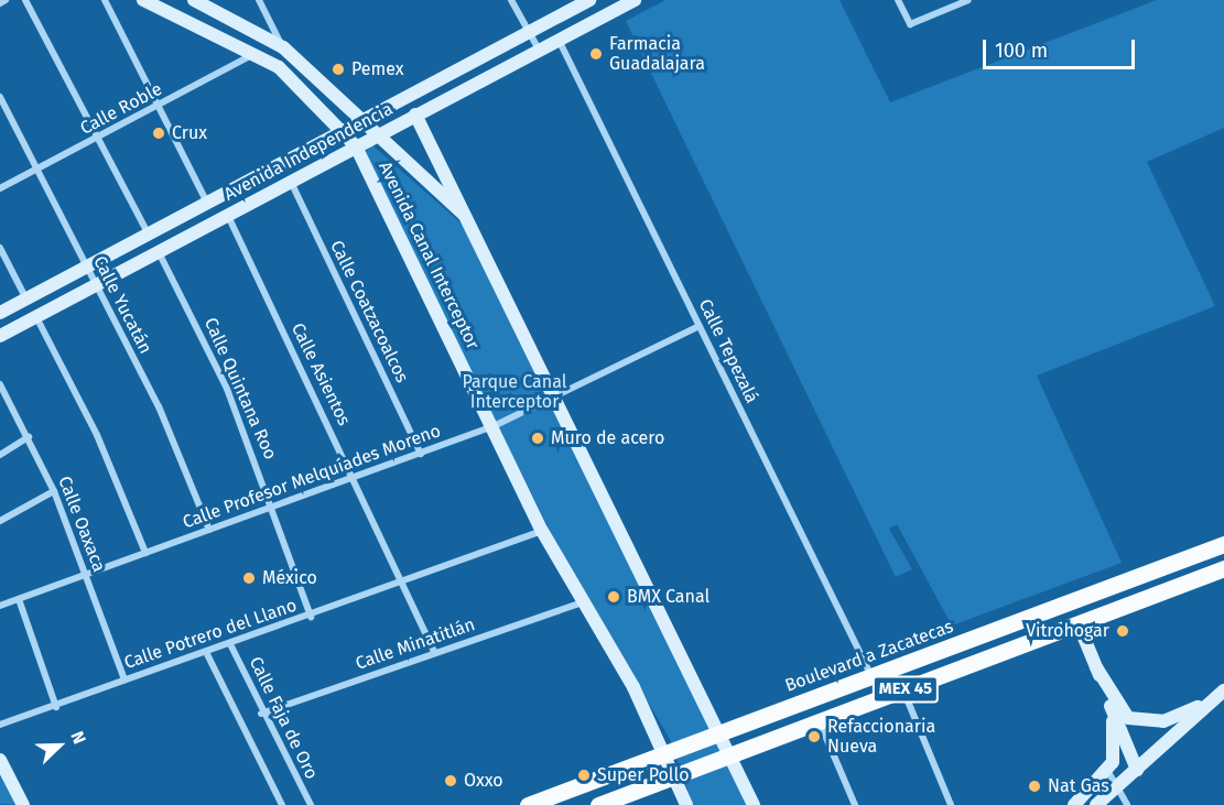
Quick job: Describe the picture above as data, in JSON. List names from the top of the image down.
{
  "streets": {
    "main road": [
      "Avenida Independencia",
      "Avenida Canal Interceptor",
      "Boulevard a Zacatecas",
      "MEX 45"
    ],
    "street": [
      "Calle Roble",
      "Calle Yucatán",
      "Calle Coatzacoalcos",
      "Calle Tepezalá",
      "Calle Asientos",
      "Calle Quintana Roo",
      "Calle Profesor Melquíades Moreno",
      "Calle Oaxaca",
      "Calle Potrero del Llano",
      "Calle Minatitlán",
      "Calle Faja de Oro"
    ]
  },
  "crossings": [
    ["Calle Roble", "Avenida Canal Interceptor"],
    ["Calle Roble", "Calle Yucatán"],
    ["Avenida Independencia", "Avenida Canal Interceptor"],
    ["Avenida Independencia", "Calle Yucatán"],
    ["Avenida Independencia", "Calle Coatzacoalcos"],
    ["Avenida Independencia", "Calle Tepezalá"],
    ["Avenida Independencia", "Calle Asientos"],
    ["Avenida Independencia", "Calle Quintana Roo"],
    ["Avenida Canal Interceptor", "Calle Profesor Melquíades Moreno"],
    ["Avenida Canal Interceptor", "Calle Potrero del Llano"],
    ["Avenida Canal Interceptor", "Calle Minatitlán"],
    ["Avenida Canal Interceptor", "Boulevard a Zacatecas"],
    ["Avenida Canal Interceptor", "MEX 45"],
    ["Calle Yucatán", "Calle Profesor Melquíades Moreno"],
    ["Calle Coatzacoalcos", "Calle Profesor Melquíades Moreno"],
    ["Calle Tepezalá", "Calle Profesor Melquíades Moreno"],
    ["Calle Tepezalá", "Boulevard a Zacatecas"],
    ["Calle Asientos", "Calle Profesor Melquíades Moreno"],
    ["Calle Asientos", "Calle Potrero del Llano"],
    ["Calle Asientos", "Calle Minatitlán"],
    ["Calle Quintana Roo", "Calle Profesor Melquíades Moreno"],
    ["Calle Quintana Roo", "Calle Potrero del Llano"],
    ["Calle Profesor Melquíades Moreno", "Calle Oaxaca"],
    ["Calle Oaxaca", "Calle Potrero del Llano"],
    ["Calle Potrero del Llano", "Calle Faja de Oro"],
    ["Calle Minatitlán", "Calle Faja de Oro"]
  ],
  "parks": ["Parque Canal Interceptor"],
  "places": [
    "Farmacia Guadalajara",
    "Pemex",
    "Crux",
    "Muro de acero",
    "México",
    "BMX Canal",
    "Vitrohogar",
    "Refaccionaria Nueva",
    "Super Pollo",
    "Oxxo",
    "Nat Gas"
  ],
  "scale_bar": "100 m",
  "north": "top right"
}
